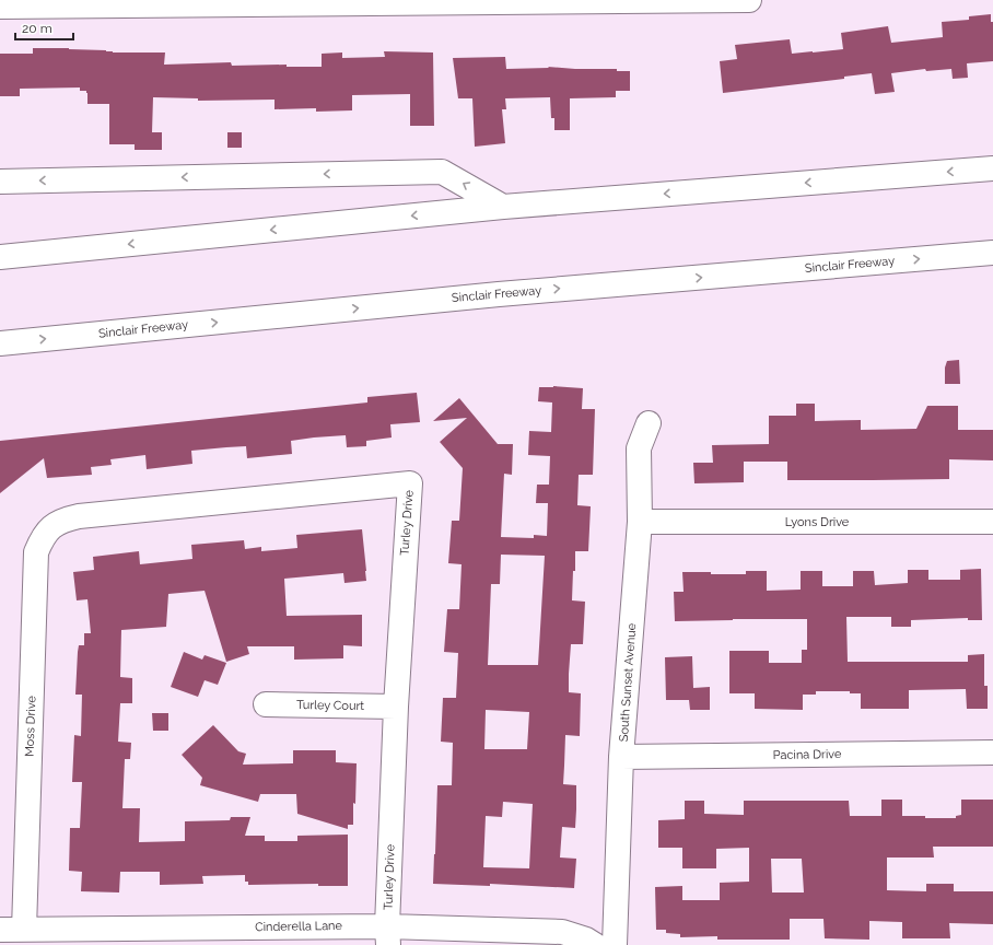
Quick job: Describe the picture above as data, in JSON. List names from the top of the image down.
{
  "streets": {
    "main road": [
      "Sinclair Freeway",
      "Lyons Drive",
      "Turley Drive",
      "South Sunset Avenue",
      "Turley Court",
      "Moss Drive",
      "Pacina Drive",
      "Cinderella Lane"
    ]
  },
  "crossings": [
    ["Lyons Drive", "South Sunset Avenue"],
    ["Turley Drive", "Turley Court"],
    ["Turley Drive", "Moss Drive"],
    ["Turley Drive", "Cinderella Lane"],
    ["South Sunset Avenue", "Pacina Drive"],
    ["Moss Drive", "Cinderella Lane"]
  ],
  "scale_bar": "20 m"
}
